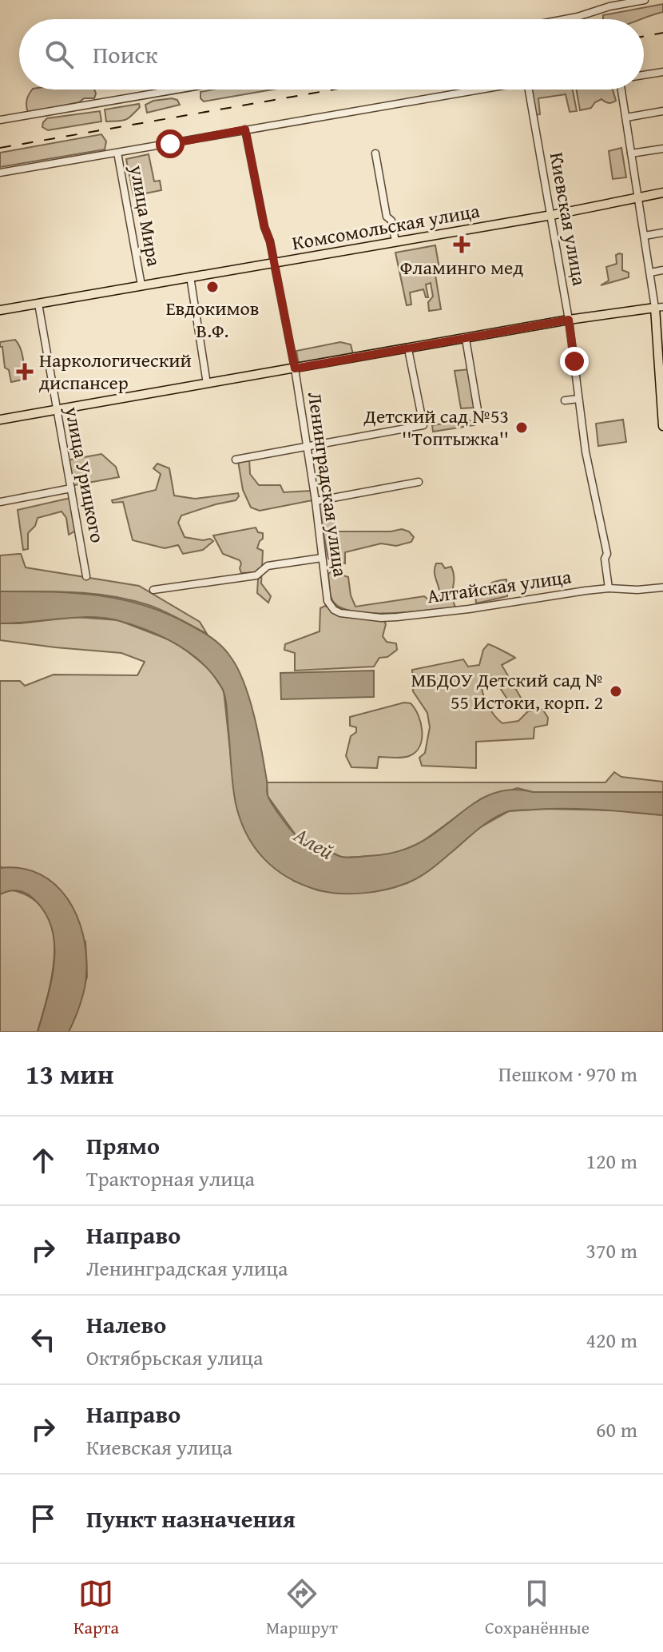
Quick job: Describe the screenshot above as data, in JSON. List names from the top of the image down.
{
  "streets": {
    "main road": ["Комсомольская улица"],
    "street": [
      "улица Мира",
      "Киевская улица",
      "улица Урицкого",
      "Ленинградская улица",
      "Алтайская улица"
    ]
  },
  "crossings": [
    ["улица Мира", "Комсомольская улица"],
    ["Киевская улица", "Комсомольская улица"],
    ["Киевская улица", "Алтайская улица"],
    ["Комсомольская улица", "улица Урицкого"],
    ["Комсомольская улица", "Ленинградская улица"],
    ["Ленинградская улица", "Алтайская улица"]
  ],
  "water": ["Алей"],
  "places": {
    "health": ["Фламинго мед", "Наркологический диспансер"],
    "other": ["Евдокимов В.Ф.", "Детский сад №53 ''Топтыжка''", "МБДОУ Детский сад № 55 Истоки, корп. 2"]
  },
  "page": {
    "search": "Поиск",
    "heading": ["13 мин", "Пешком · 970 m"],
    "list": [
      ["Прямо", "Тракторная улица", "120 m"],
      ["Направо", "Ленинградская улица", "370 m"],
      ["Налево", "Октябрьская улица", "420 m"],
      ["Направо", "Киевская улица", "60 m"],
      "Пункт назначения"
    ],
    "nav": ["Карта", "Маршрут", "Сохранённые"]
  }
}
